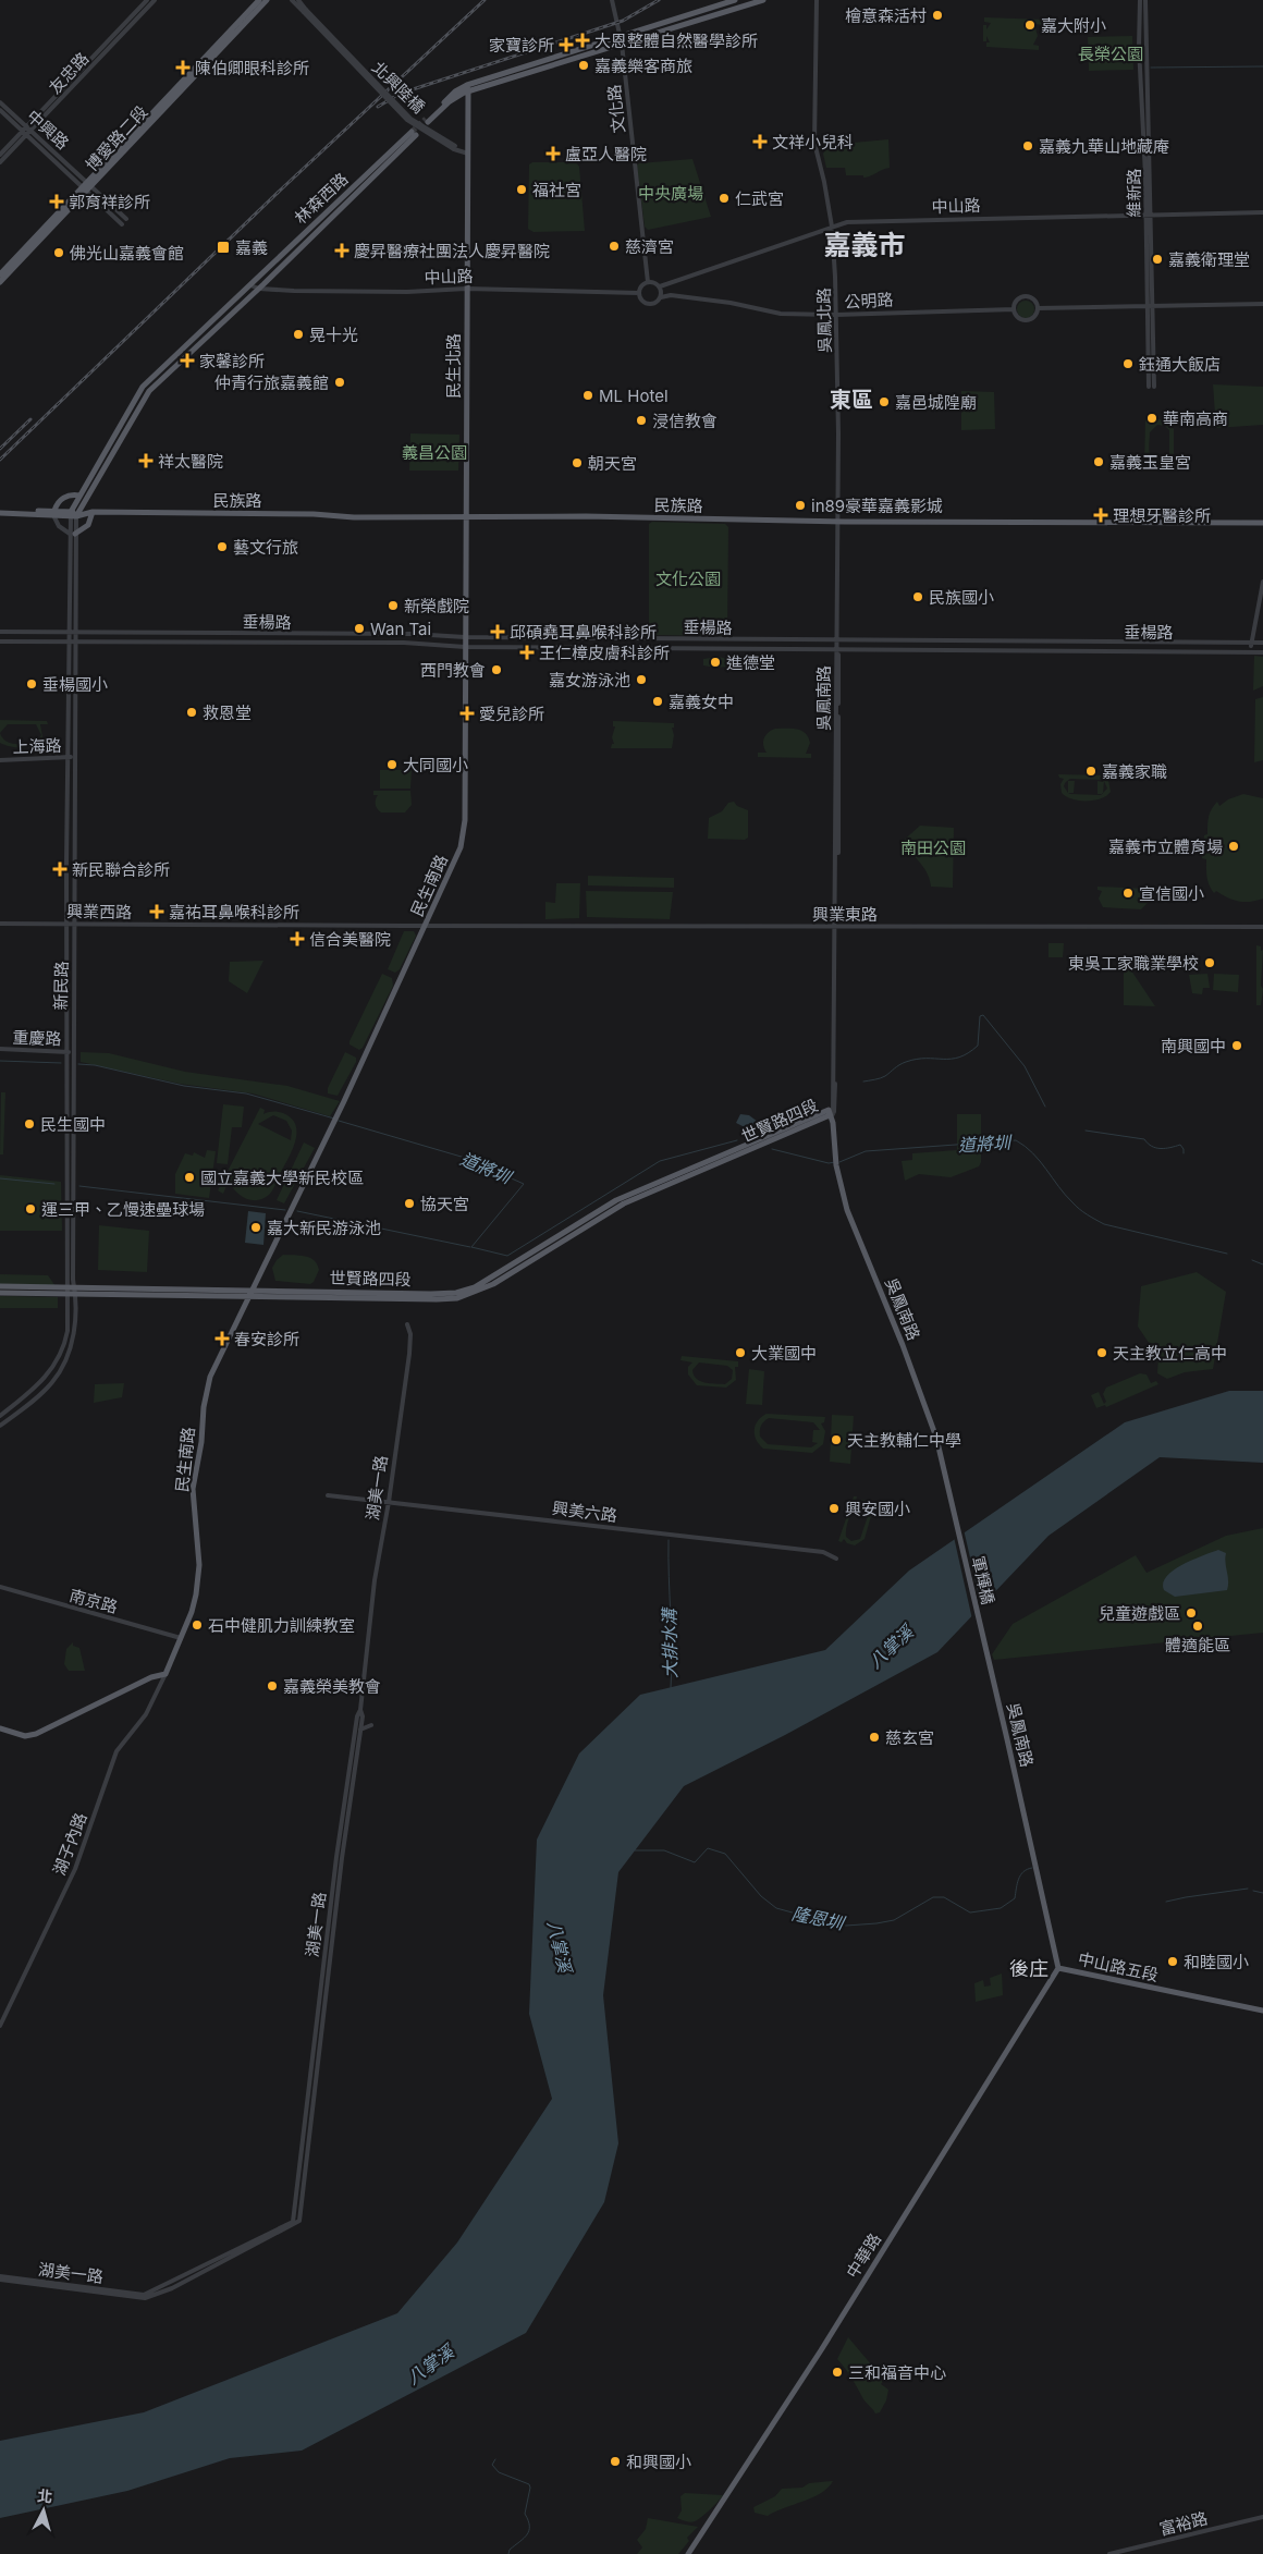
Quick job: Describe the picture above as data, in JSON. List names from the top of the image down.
{
  "streets": {
    "main road": [
      "博愛路二段",
      "林森西路",
      "民生北路",
      "民族路",
      "吳鳳南路",
      "民生南路",
      "世賢路四段",
      "軍輝橋",
      "中山路五段",
      "中華路"
    ],
    "street": [
      "友忠路",
      "北興陸橋",
      "文化路",
      "中興路",
      "維新路",
      "中山路",
      "公明路",
      "吳鳳北路",
      "垂楊路",
      "上海路",
      "興業西路",
      "興業東路",
      "新民路",
      "重慶路",
      "湖美一路",
      "興美六路",
      "南京路",
      "湖子內路",
      "富裕路"
    ]
  },
  "crossings": [
    ["友忠路", "中興路"],
    ["北興陸橋", "民生北路"],
    ["文化路", "中山路"],
    ["文化路", "公明路"],
    ["中興路", "博愛路二段"],
    ["維新路", "中山路"],
    ["維新路", "公明路"],
    ["林森西路", "中山路"],
    ["中山路", "公明路"],
    ["中山路", "吳鳳北路"],
    ["中山路", "民生北路"],
    ["公明路", "吳鳳北路"],
    ["吳鳳北路", "民族路"],
    ["吳鳳北路", "垂楊路"],
    ["吳鳳北路", "吳鳳南路"],
    ["民生北路", "民族路"],
    ["民生北路", "垂楊路"],
    ["民生北路", "民生南路"],
    ["民族路", "新民路"],
    ["垂楊路", "吳鳳南路"],
    ["垂楊路", "民生南路"],
    ["垂楊路", "新民路"],
    ["吳鳳南路", "興業東路"],
    ["吳鳳南路", "世賢路四段"],
    ["吳鳳南路", "軍輝橋"],
    ["吳鳳南路", "中山路五段"],
    ["上海路", "新民路"],
    ["民生南路", "興業西路"],
    ["民生南路", "興業東路"],
    ["民生南路", "世賢路四段"],
    ["民生南路", "南京路"],
    ["民生南路", "湖子內路"],
    ["興業西路", "興業東路"],
    ["興業西路", "新民路"],
    ["新民路", "重慶路"],
    ["新民路", "世賢路四段"],
    ["湖美一路", "興美六路"],
    ["中山路五段", "中華路"]
  ],
  "districts": ["嘉義市", "東區", "後庄"],
  "water": [
    "道將圳",
    "大排水溝",
    "八掌溪",
    "隆恩圳"
  ],
  "parks": [
    "長榮公園",
    "中央廣場",
    "義昌公園",
    "文化公園",
    "南田公園"
  ],
  "places": {
    "other": [
      "檜意森活村",
      "嘉大附小",
      "嘉義樂客商旅",
      "嘉義九華山地藏庵",
      "福社宮",
      "仁武宮",
      "慈濟宮",
      "佛光山嘉義會館",
      "嘉義衛理堂",
      "晃十光",
      "鈺通大飯店",
      "仲青行旅嘉義館",
      "ML Hotel",
      "嘉邑城隍廟",
      "華南高商",
      "浸信教會",
      "嘉義玉皇宮",
      "朝天宮",
      "in89豪華嘉義影城",
      "藝文行旅",
      "民族國小",
      "新榮戲院",
      "Wan Tai",
      "進德堂",
      "西門教會",
      "嘉女游泳池",
      "垂楊國小",
      "嘉義女中",
      "救恩堂",
      "大同國小",
      "嘉義家職",
      "嘉義市立體育場",
      "宣信國小",
      "東吳工家職業學校",
      "南興國中",
      "民生國中",
      "國立嘉義大學新民校區",
      "協天宮",
      "運三甲、乙慢速壘球場",
      "嘉大新民游泳池",
      "大業國中",
      "天主教立仁高中",
      "天主教輔仁中學",
      "興安國小",
      "兒童遊戲區",
      "石中健肌力訓練教室",
      "體適能區",
      "嘉義榮美教會",
      "慈玄宮",
      "和睦國小",
      "三和福音中心",
      "和興國小"
    ],
    "health": [
      "大恩整體自然醫學診所",
      "家寶診所",
      "陳伯卿眼科診所",
      "文祥小兒科",
      "盧亞人醫院",
      "郭育祥診所",
      "慶昇醫療社團法人慶昇醫院",
      "家馨診所",
      "祥太醫院",
      "理想牙醫診所",
      "邱碩堯耳鼻喉科診所",
      "王仁樟皮膚科診所",
      "愛兒診所",
      "新民聯合診所",
      "嘉祐耳鼻喉科診所",
      "信合美醫院",
      "春安診所"
    ],
    "transit": ["嘉義"]
  },
  "north": "top"
}
